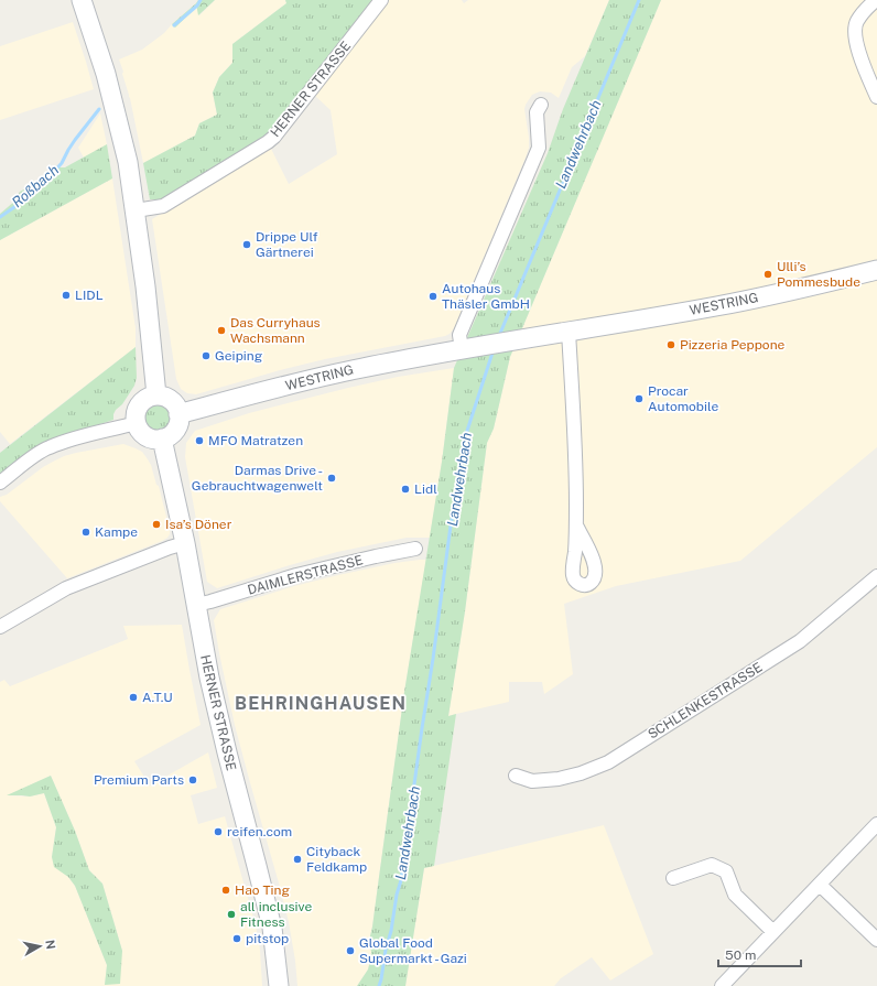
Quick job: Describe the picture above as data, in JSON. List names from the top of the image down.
{
  "streets": {
    "main road": ["HERNER STRASSE", "WESTRING"],
    "street": ["DAIMLERSTRASSE", "SCHLENKESTRASSE"]
  },
  "crossings": [
    ["HERNER STRASSE", "WESTRING"],
    ["HERNER STRASSE", "DAIMLERSTRASSE"]
  ],
  "districts": ["BEHRINGHAUSEN"],
  "water": ["Landwehrbach", "Roßbach"],
  "places": [
    "Drippe Ulf Gärtnerei",
    "Ulli’s Pommesbude",
    "LIDL",
    "Autohaus Thäsler GmbH",
    "Das Curryhaus Wachsmann",
    "Pizzeria Peppone",
    "Geiping",
    "Procar Automobile",
    "MFO Matratzen",
    "Darmas Drive - Gebrauchtwagenwelt",
    "Lidl",
    "Isa’s Döner",
    "Kampe",
    "A.T.U",
    "Premium Parts",
    "reifen.com",
    "Cityback Feldkamp",
    "Hao Ting",
    "all inclusive Fitness",
    "pitstop",
    "Global Food Supermarkt - Gazi"
  ],
  "scale_bar": "50 m",
  "north": "right"
}
